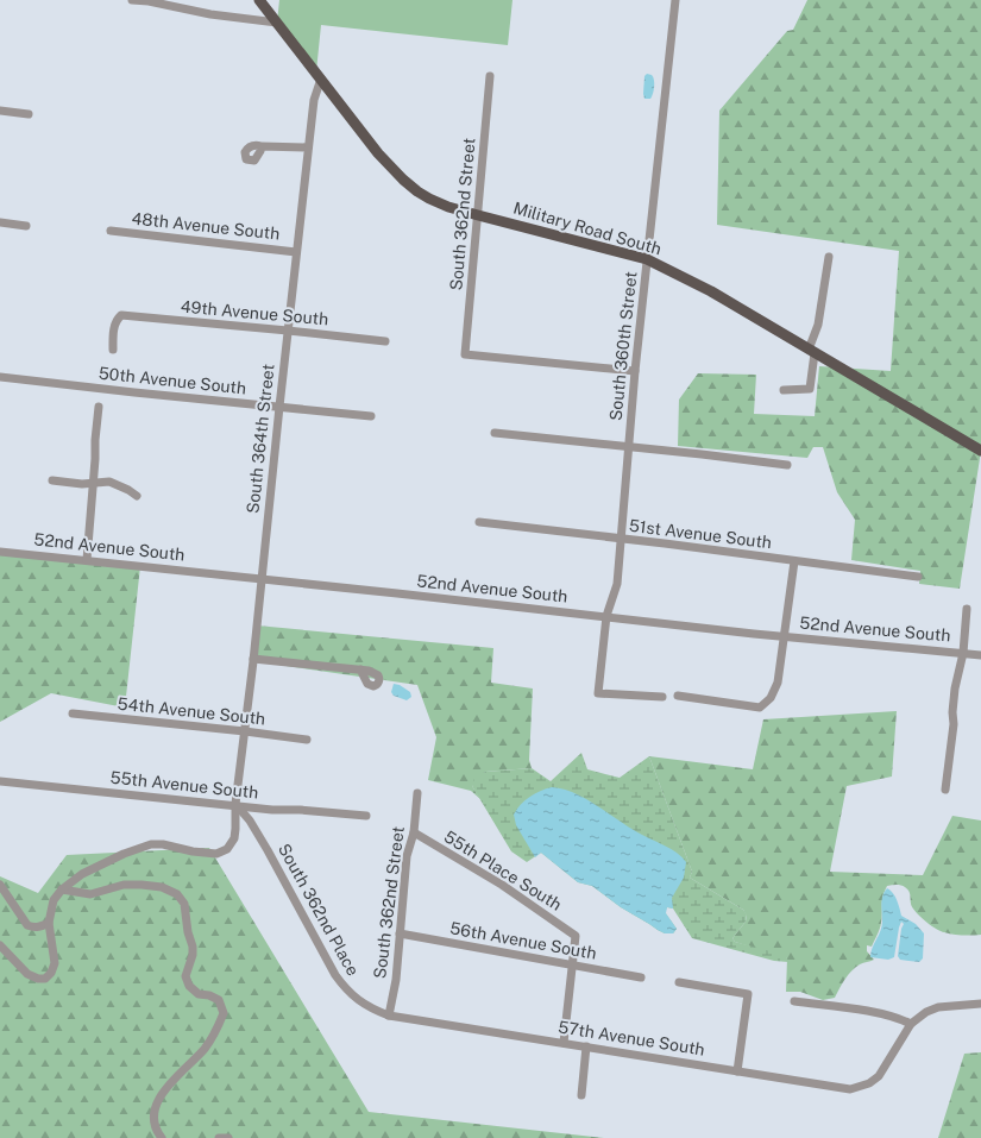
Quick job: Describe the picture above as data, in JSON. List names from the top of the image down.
{
  "streets": {
    "main road": ["Military Road South"],
    "street": [
      "South 362nd Street",
      "48th Avenue South",
      "49th Avenue South",
      "South 360th Street",
      "50th Avenue South",
      "South 364th Street",
      "51st Avenue South",
      "52nd Avenue South",
      "54th Avenue South",
      "55th Avenue South",
      "55th Place South",
      "South 362nd Place",
      "56th Avenue South",
      "57th Avenue South"
    ]
  },
  "crossings": [
    ["South 362nd Street", "Military Road South"],
    ["South 362nd Street", "South 360th Street"],
    ["South 362nd Street", "55th Place South"],
    ["South 362nd Street", "South 362nd Place"],
    ["South 362nd Street", "56th Avenue South"],
    ["South 362nd Street", "57th Avenue South"],
    ["48th Avenue South", "South 364th Street"],
    ["Military Road South", "South 360th Street"],
    ["Military Road South", "South 364th Street"],
    ["49th Avenue South", "South 364th Street"],
    ["South 360th Street", "51st Avenue South"],
    ["South 360th Street", "52nd Avenue South"],
    ["50th Avenue South", "South 364th Street"],
    ["South 364th Street", "52nd Avenue South"],
    ["South 364th Street", "54th Avenue South"],
    ["South 364th Street", "55th Avenue South"],
    ["South 364th Street", "South 362nd Place"],
    ["55th Avenue South", "South 362nd Place"],
    ["55th Place South", "56th Avenue South"],
    ["South 362nd Place", "57th Avenue South"]
  ]
}
